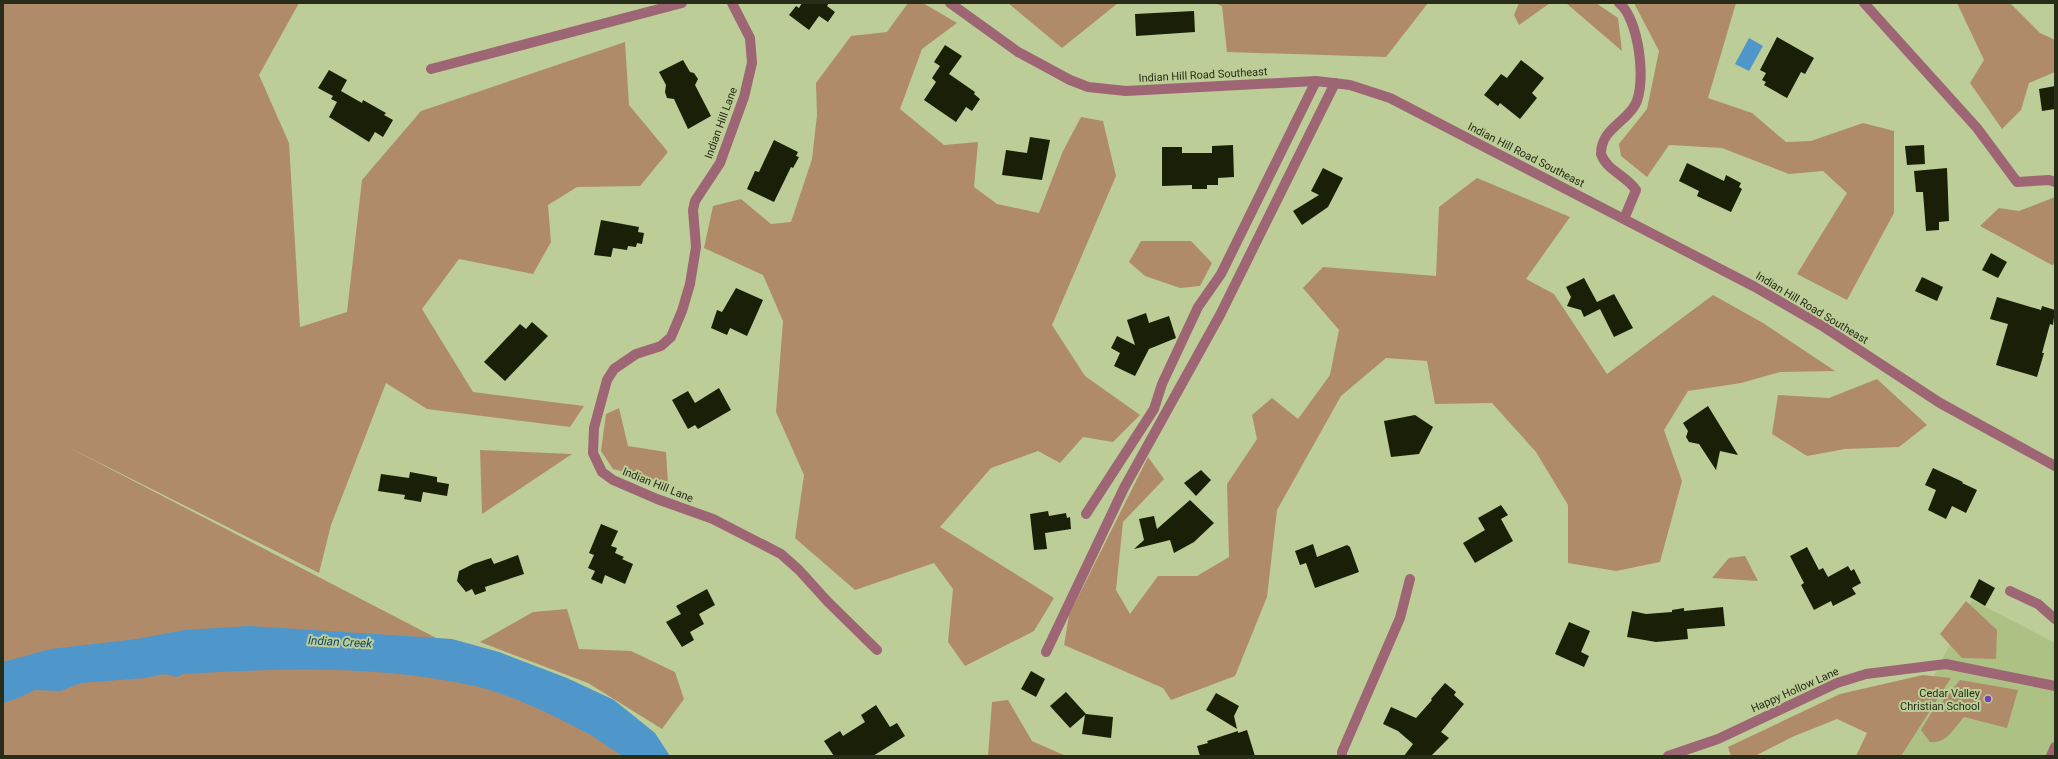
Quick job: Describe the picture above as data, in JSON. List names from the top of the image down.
{
  "streets": {
    "street": ["Indian Hill Road Southeast", "Indian Hill Lane", "Happy Hollow Lane"]
  },
  "water": ["Indian Creek"],
  "places": ["Cedar Valley Christian School"]
}
